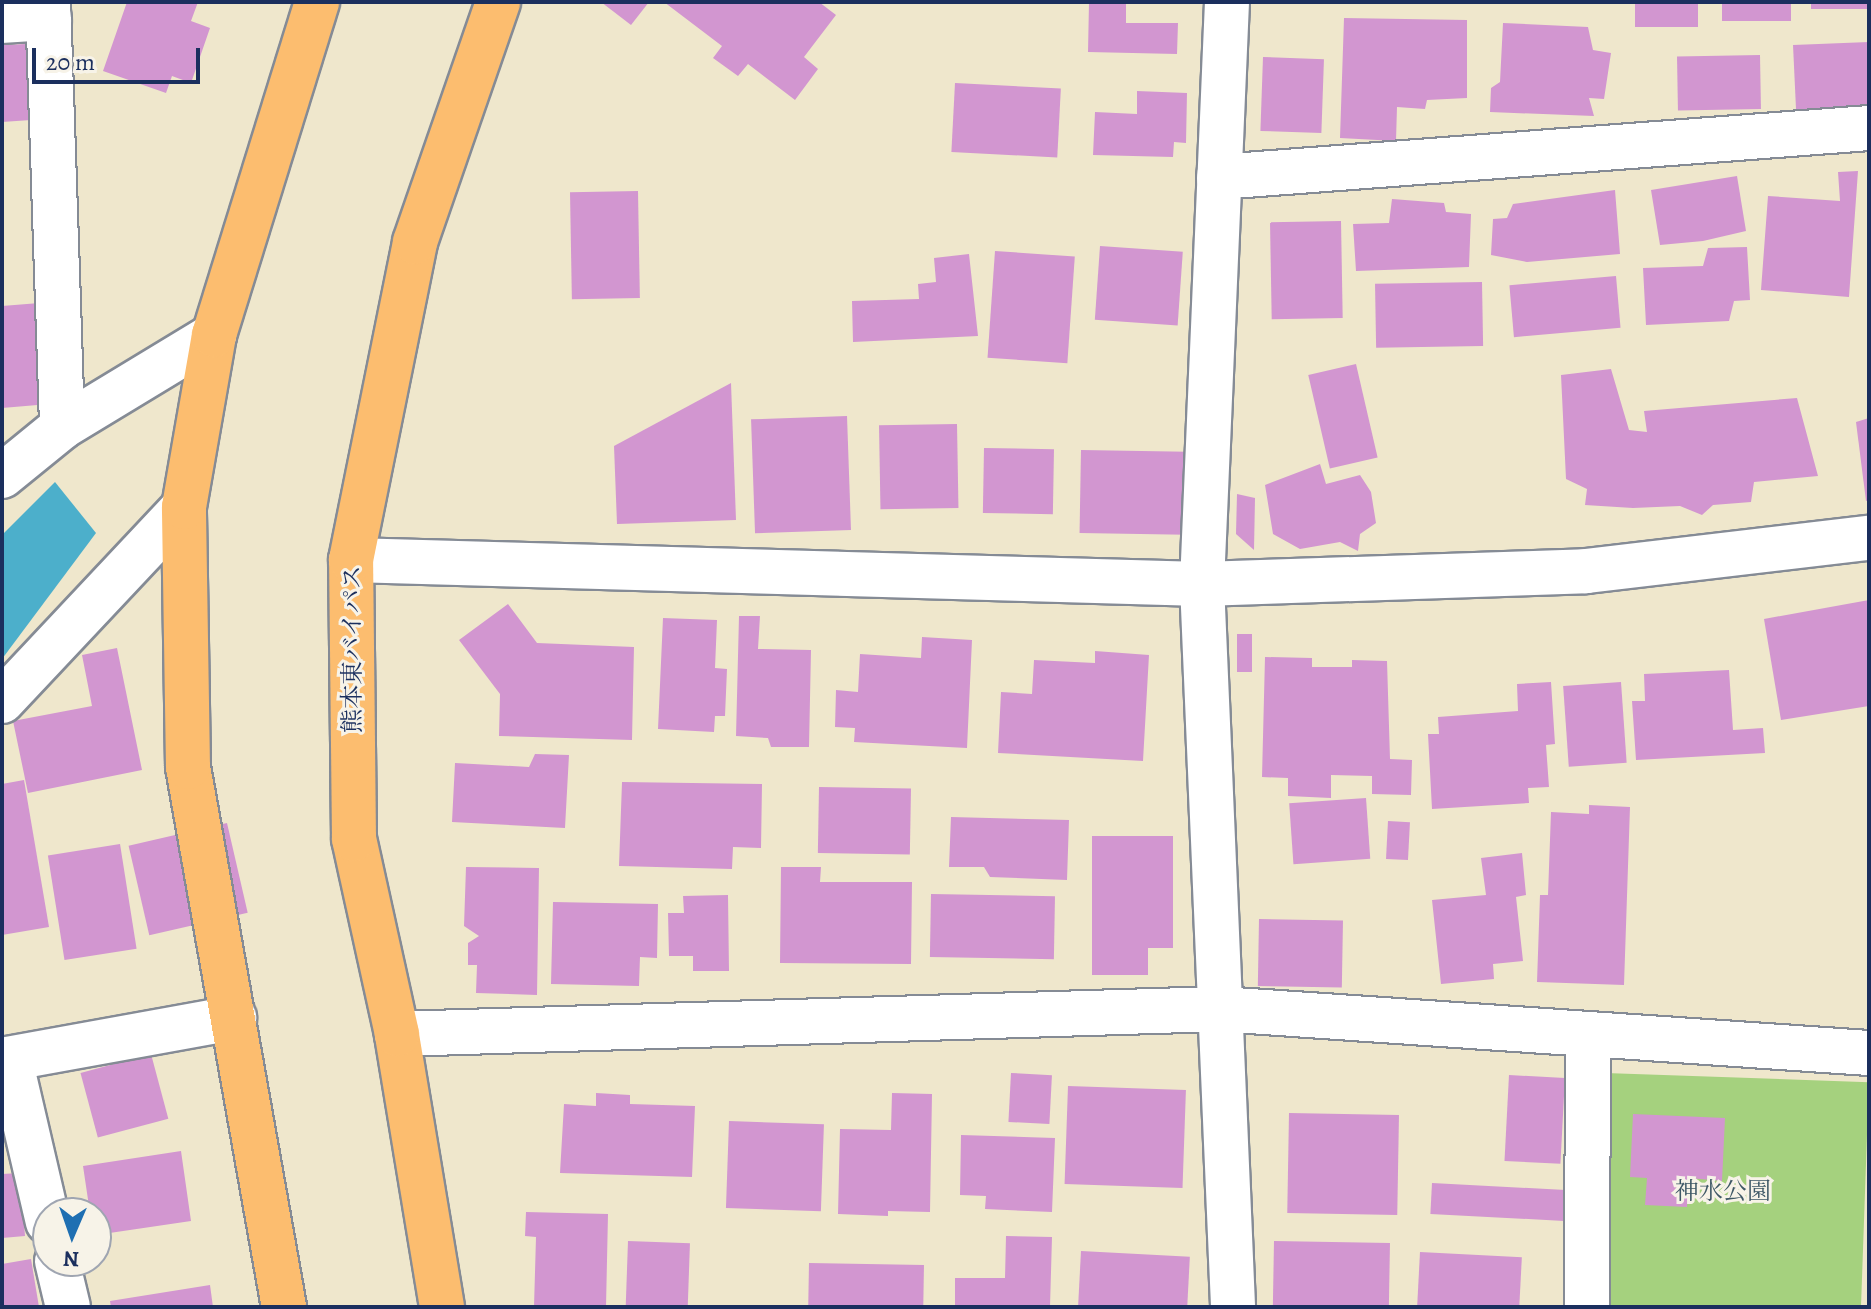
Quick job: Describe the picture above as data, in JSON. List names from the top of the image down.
{
  "streets": {
    "highway": ["熊本東バイパス"]
  },
  "parks": ["神水公園"],
  "scale_bar": "20 m",
  "north": "bottom"
}
